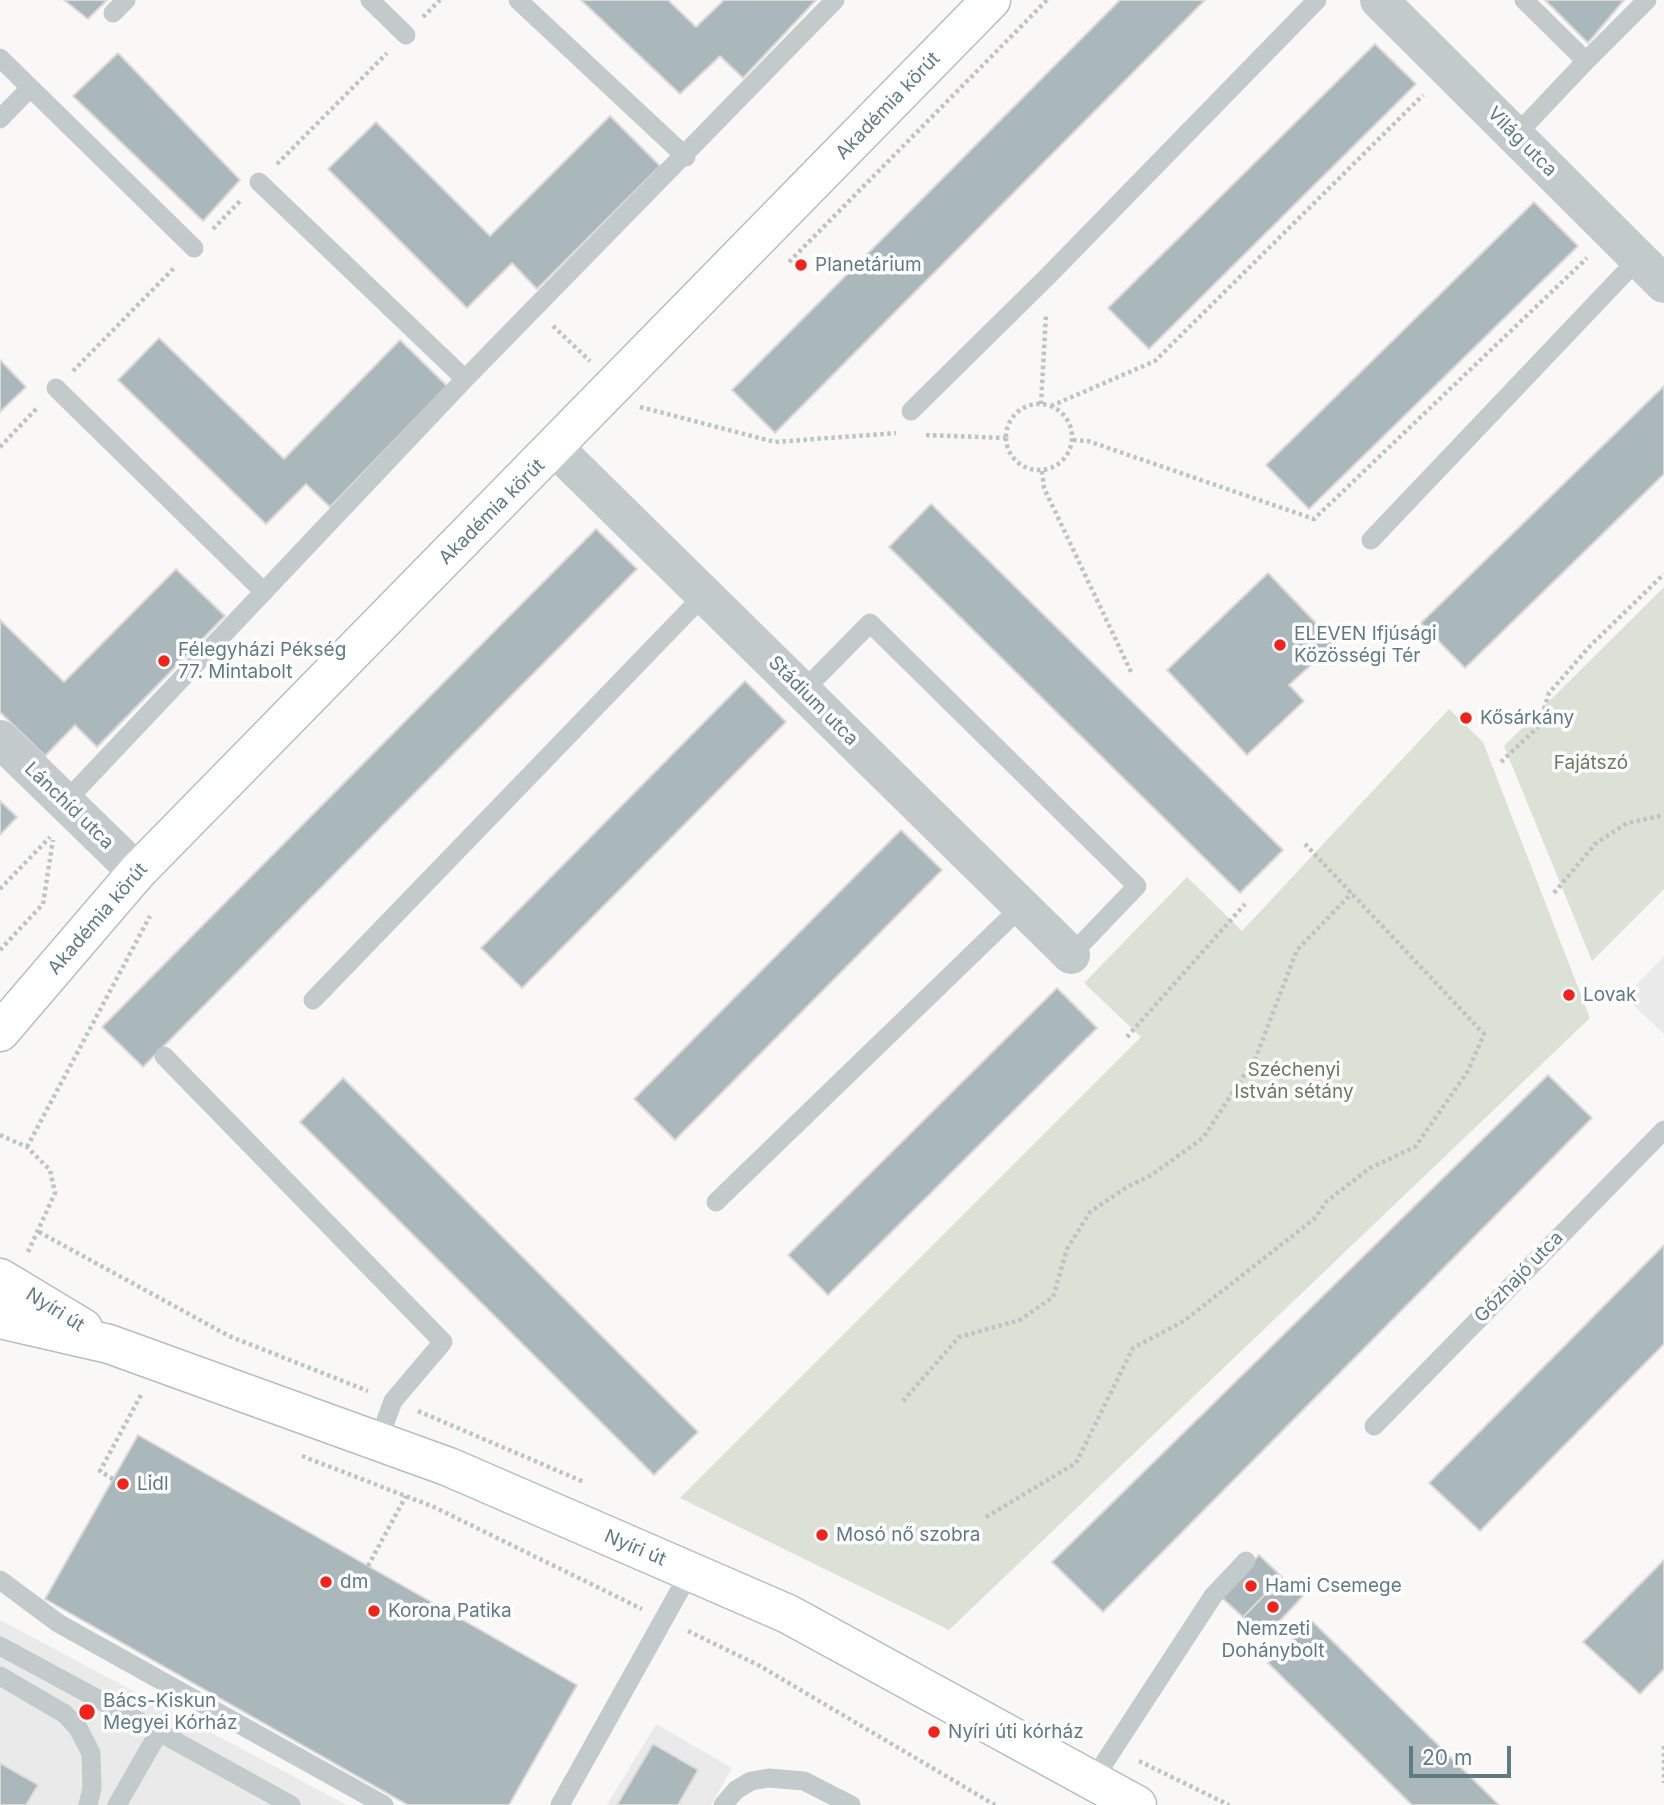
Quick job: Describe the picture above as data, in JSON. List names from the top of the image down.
{
  "streets": {
    "street": [
      "Akadémia körút",
      "Világ utca",
      "Stádium utca",
      "Lánchíd utca",
      "Nyíri út"
    ],
    "lane": ["Gőzhajó utca"]
  },
  "crossings": [
    ["Akadémia körút", "Stádium utca"],
    ["Akadémia körút", "Lánchíd utca"]
  ],
  "parks": ["Fajátszó", "Széchenyi István sétány"],
  "places": [
    "Planetárium",
    "ELEVEN Ifjúsági Közösségi Tér",
    "Félegyházi Pékség 77. Mintabolt",
    "Kősárkány",
    "Lovak",
    "Lidl",
    "Mosó nő szobra",
    "dm",
    "Hami Csemege",
    "Nemzeti Dohánybolt",
    "Korona Patika",
    "Bács-Kiskun Megyei Kórház",
    "Nyíri úti kórház"
  ],
  "scale_bar": "20 m"
}
